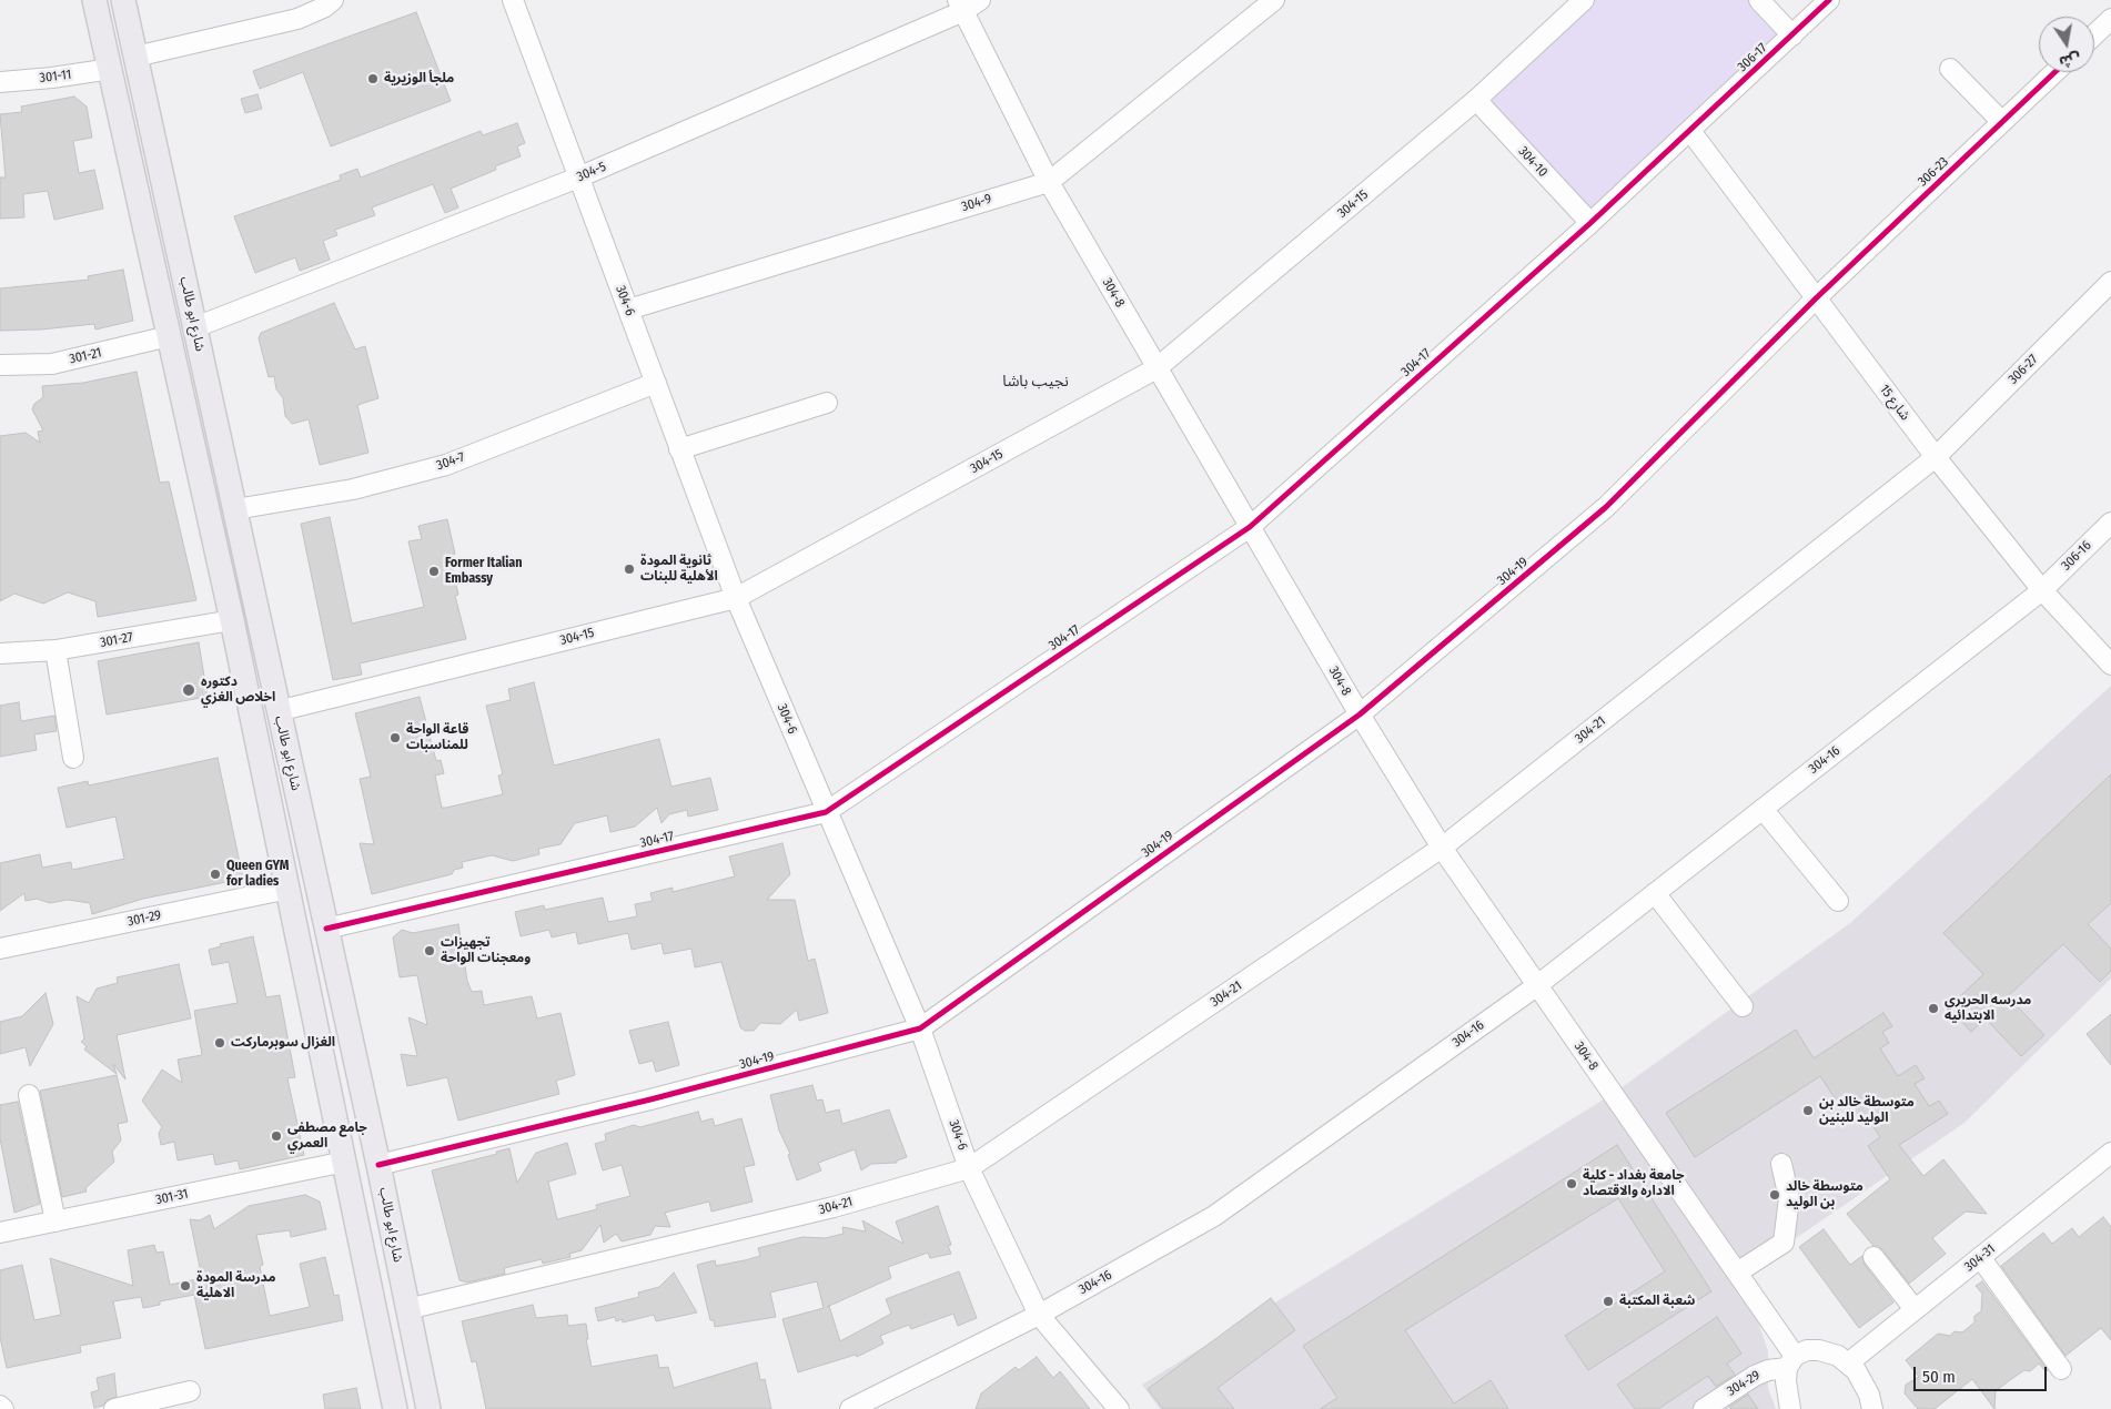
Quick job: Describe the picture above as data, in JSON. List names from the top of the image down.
{
  "streets": {
    "main road": ["شارع ابو طالب"],
    "street": [
      "306-17",
      "301-11",
      "304-10",
      "304-5",
      "306-23",
      "304-9",
      "304-15",
      "304-8",
      "304-6",
      "301-21",
      "304-17",
      "306-27",
      "شارع 15",
      "304-7",
      "306-16",
      "304-19",
      "301-27",
      "304-21",
      "304-16",
      "301-29",
      "301-31",
      "304-31",
      "304-29"
    ]
  },
  "crossings": [
    ["306-17", "304-17"],
    ["306-17", "شارع 15"],
    ["301-11", "شارع ابو طالب"],
    ["304-10", "304-15"],
    ["304-10", "304-17"],
    ["304-5", "304-8"],
    ["304-5", "304-6"],
    ["304-5", "شارع ابو طالب"],
    ["306-23", "شارع 15"],
    ["306-23", "304-19"],
    ["304-9", "304-8"],
    ["304-9", "304-6"],
    ["304-15", "304-8"],
    ["304-15", "304-6"],
    ["304-15", "شارع ابو طالب"],
    ["304-8", "304-17"],
    ["304-8", "304-19"],
    ["304-8", "304-21"],
    ["304-8", "304-16"],
    ["304-8", "304-29"],
    ["304-6", "304-17"],
    ["304-6", "304-7"],
    ["304-6", "304-19"],
    ["304-6", "304-21"],
    ["304-6", "304-16"],
    ["شارع ابو طالب", "301-21"],
    ["شارع ابو طالب", "304-17"],
    ["شارع ابو طالب", "304-7"],
    ["شارع ابو طالب", "304-19"],
    ["شارع ابو طالب", "301-27"],
    ["شارع ابو طالب", "304-21"],
    ["شارع ابو طالب", "301-29"],
    ["شارع ابو طالب", "301-31"],
    ["304-17", "شارع 15"],
    ["306-27", "شارع 15"],
    ["306-27", "304-21"],
    ["شارع 15", "306-16"],
    ["شارع 15", "304-19"],
    ["شارع 15", "304-21"],
    ["شارع 15", "304-16"],
    ["306-16", "304-16"]
  ],
  "districts": ["نجيب باشا"],
  "places": [
    "ملجأ الوزيرية",
    "ثانوية المودة الأهلية للبنات",
    "Former Italian Embassy",
    "دكتوره اخلاص الغزي",
    "قاعة الواحة للمناسبات",
    "Queen GYM for ladies",
    "تجهيزات ومعجنات الواحة",
    "مدرسه الحريري الابتدائيه",
    "الغزال سوبرماركت",
    "متوسطة خالد بن الوليد للبنين",
    "جامع مصطفى العمري",
    "جامعة بغداد - كلية الاداره والاقتصاد",
    "متوسطة خالد بن الوليد",
    "مدرسة المودة الاهلية",
    "شعبة المكتبة"
  ],
  "scale_bar": "50 m",
  "north": "bottom"
}
